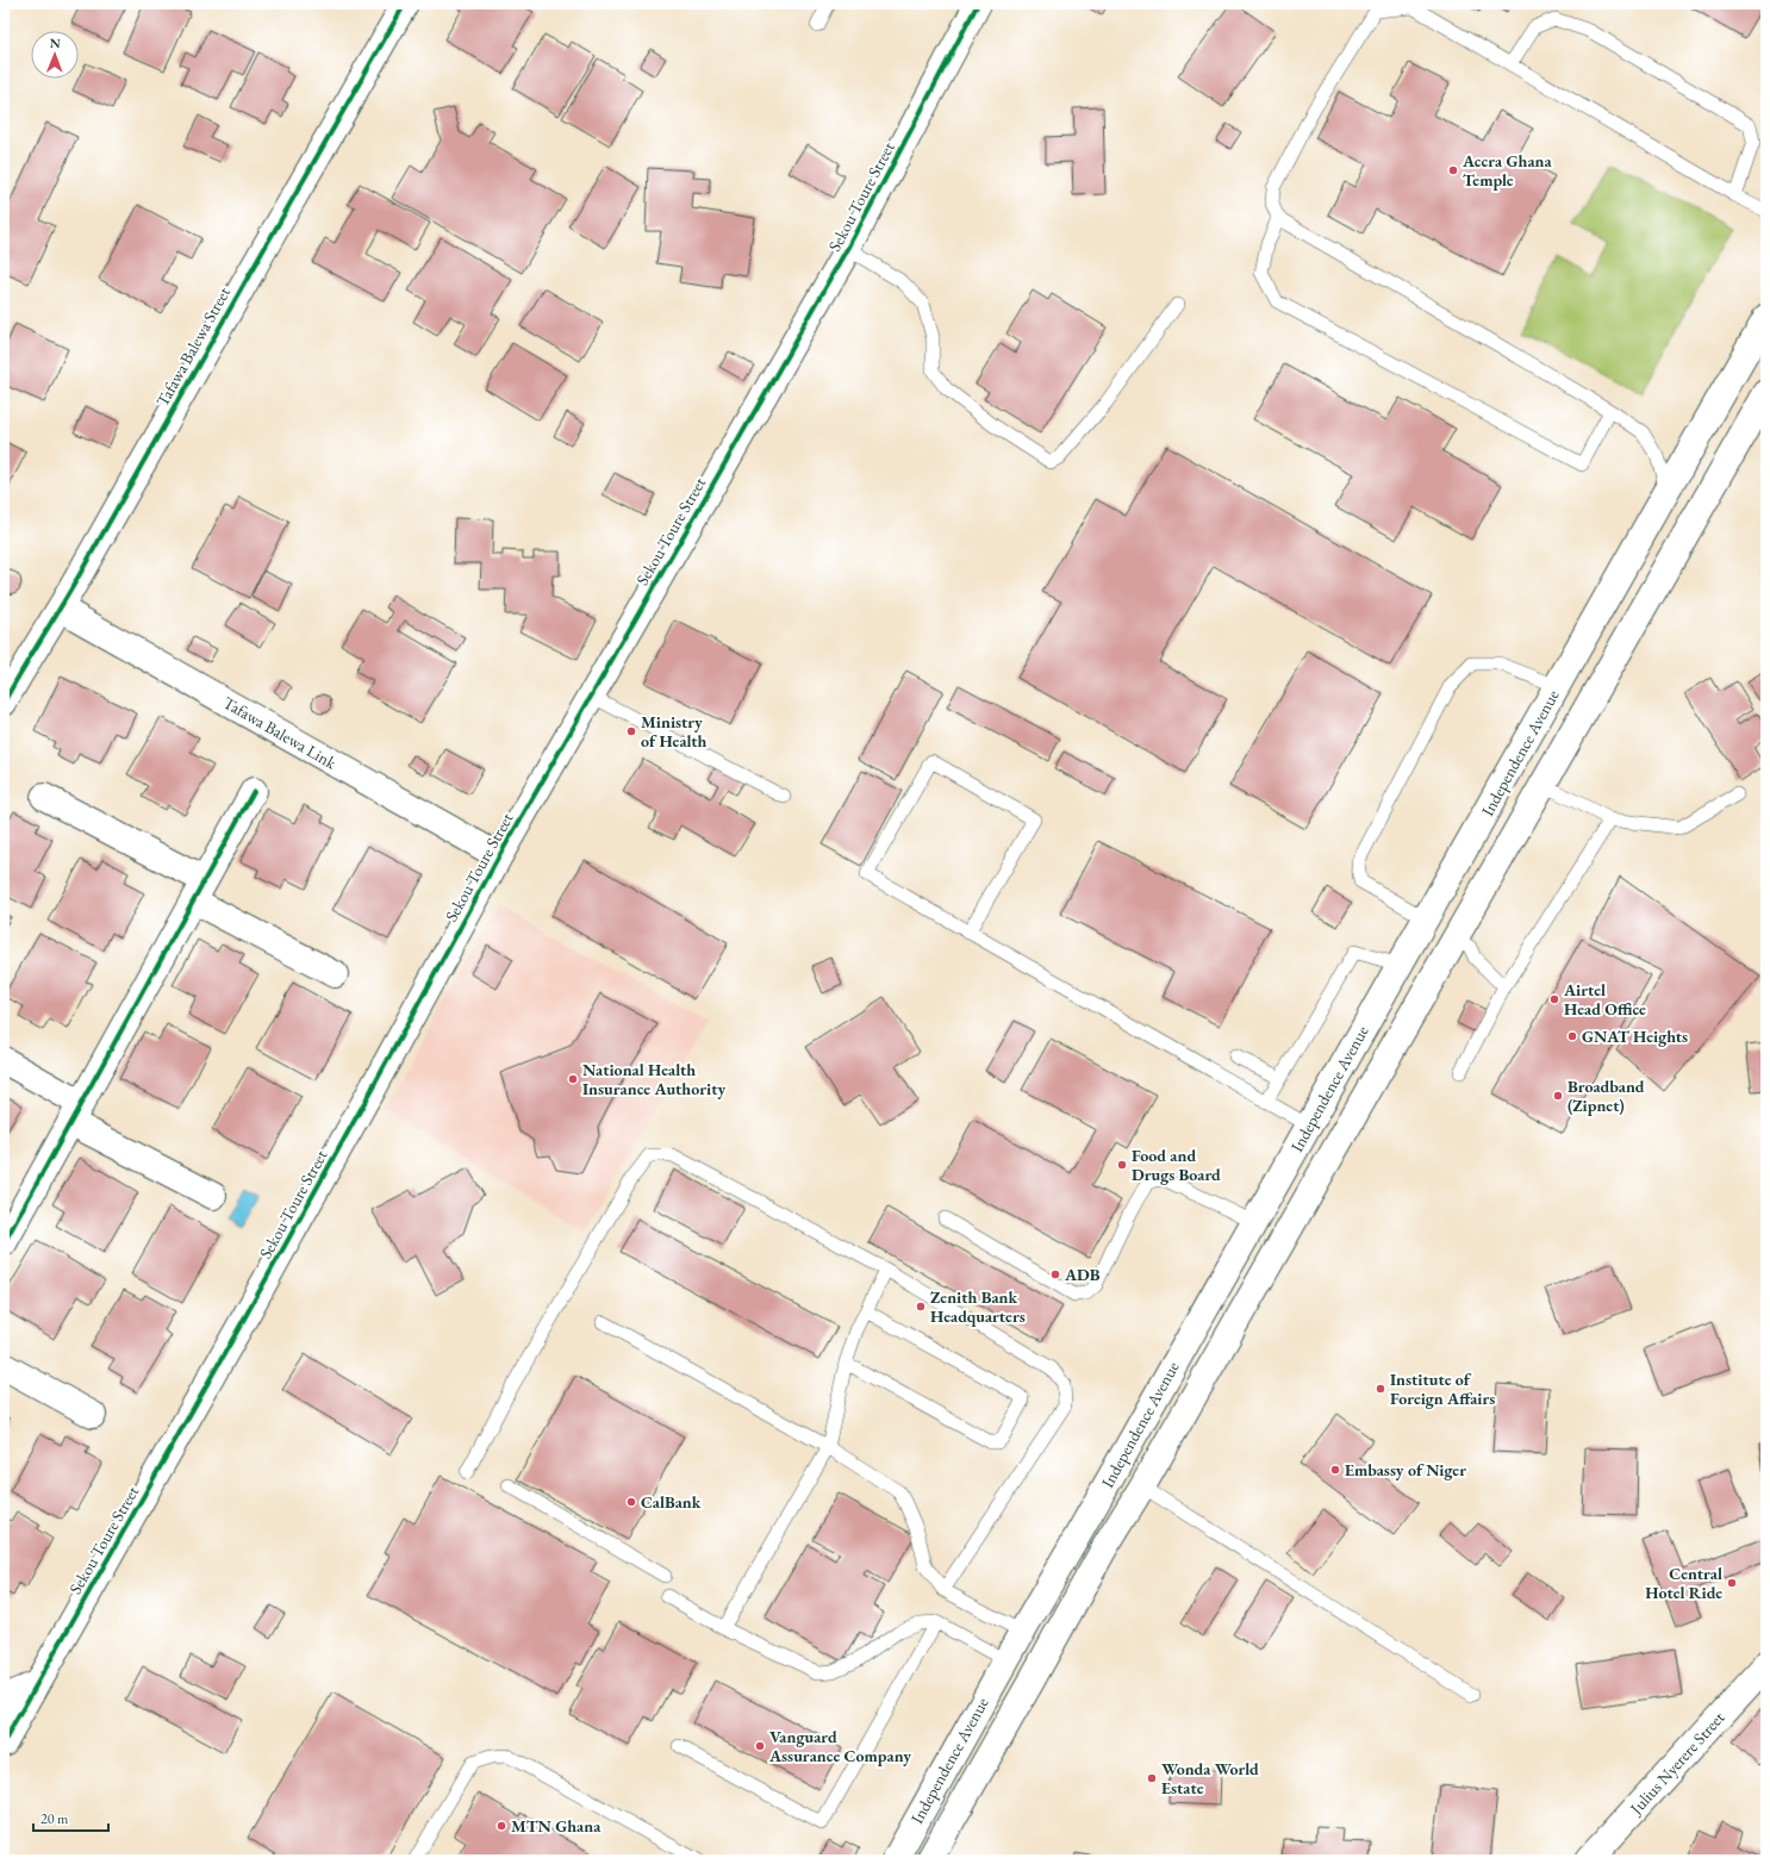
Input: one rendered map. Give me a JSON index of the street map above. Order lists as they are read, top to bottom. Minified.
{"streets":{"street":["Sekou Toure Street","Tafawa Balewa Street","Tafawa Balewa Link","Independence Avenue","Julius Nyerere Street"]},"crossings":[["Sekou Toure Street","Tafawa Balewa Link"],["Tafawa Balewa Street","Tafawa Balewa Link"]],"places":["Accra Ghana Temple","Ministry of Health","Airtel Head Office","GNAT Heights","National Health Insurance Authority","Broadband (Zipnet)","Food and Drugs Board","ADB","Zenith Bank Headquarters","Institute of Foreign Affairs","Embassy of Niger","CalBank","Central Hotel Ride","Vanguard Assurance Company","Wonda World Estate","MTN Ghana"],"scale_bar":"20 m","north":"top"}
